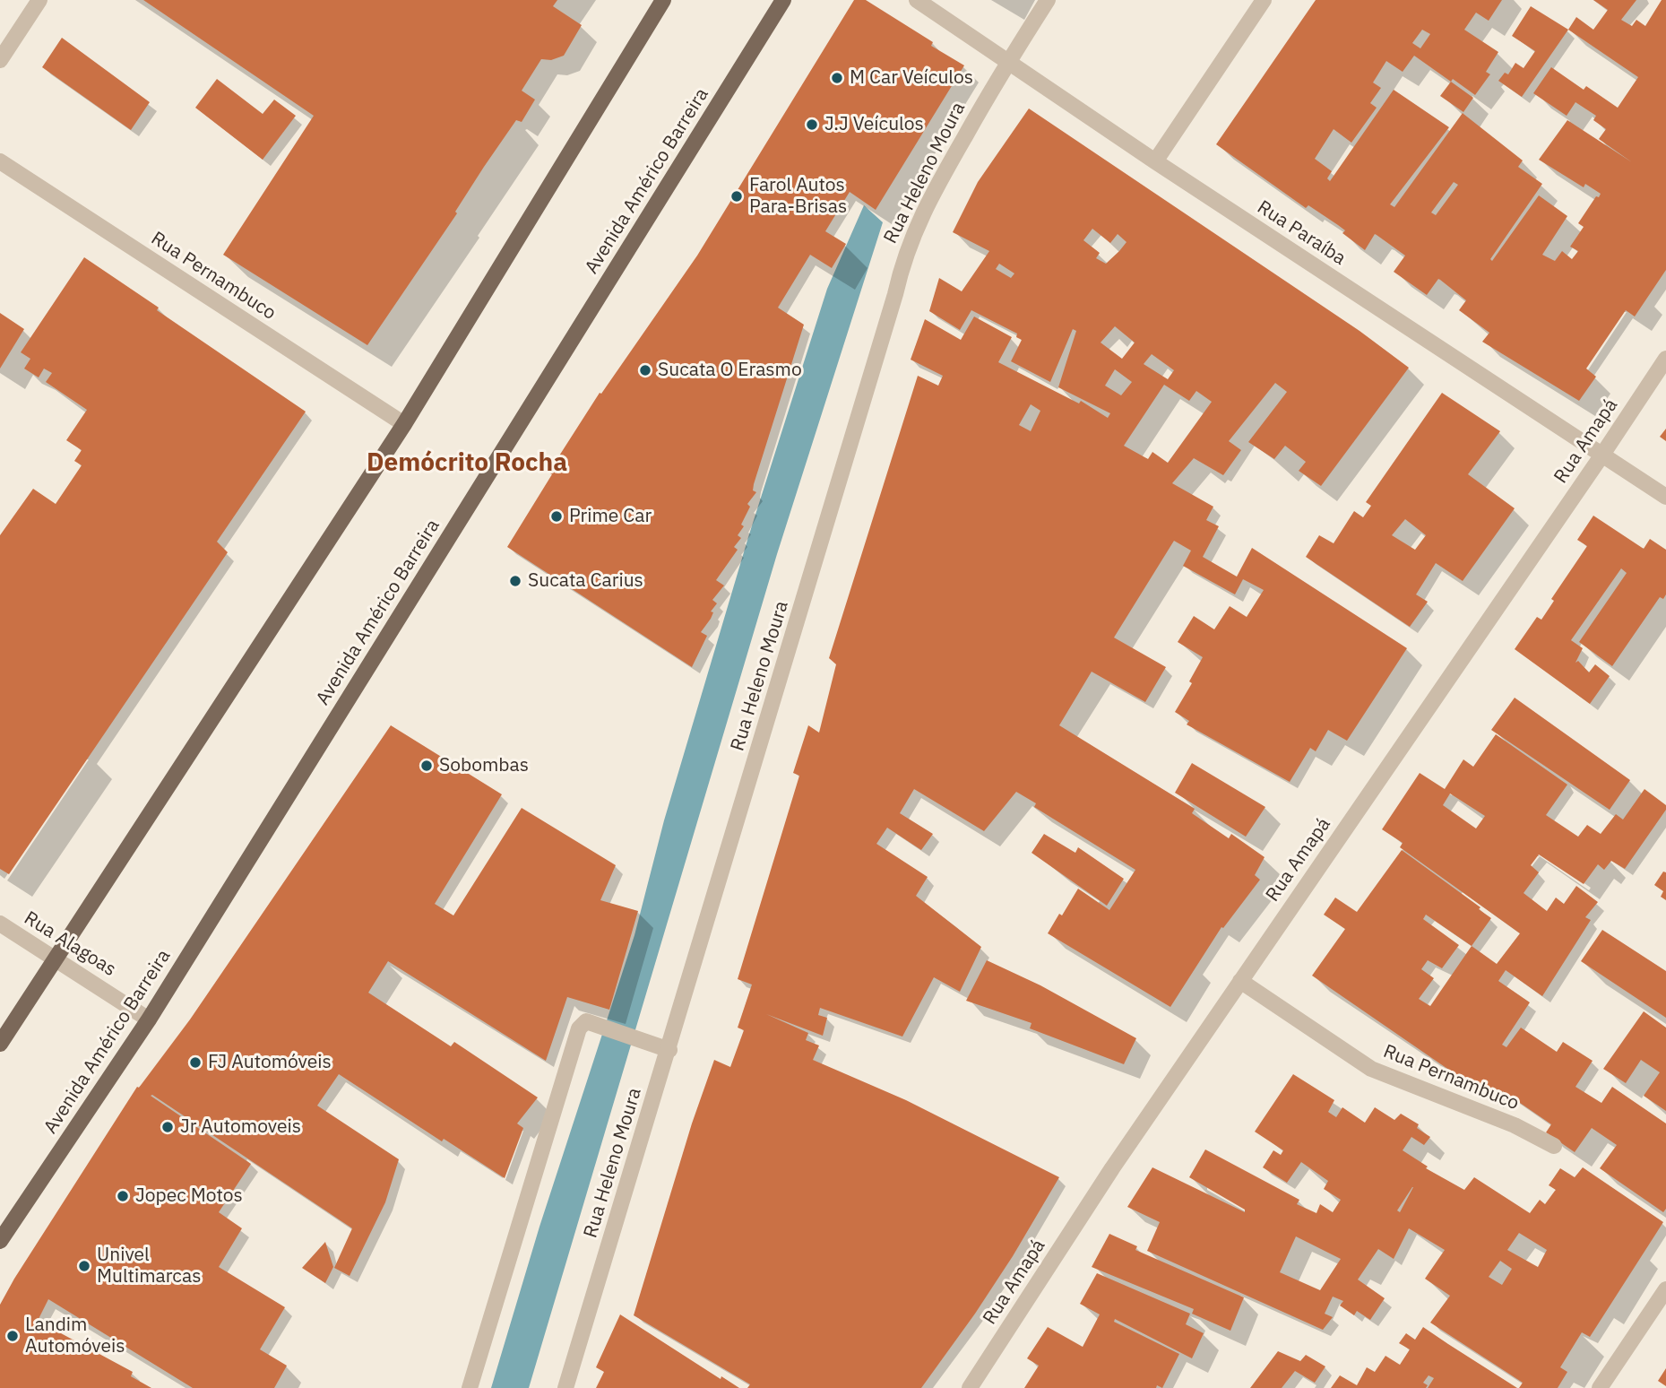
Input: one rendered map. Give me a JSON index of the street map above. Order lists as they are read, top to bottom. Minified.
{"streets":{"main road":["Avenida Américo Barreira"],"street":["Rua Heleno Moura","Rua Paraíba","Rua Pernambuco","Rua Amapá","Rua Alagoas"]},"crossings":[["Rua Heleno Moura","Rua Paraíba"],["Avenida Américo Barreira","Rua Alagoas"],["Rua Paraíba","Rua Amapá"],["Rua Pernambuco","Rua Amapá"]],"districts":["Demócrito Rocha"],"places":["M Car Veículos","J.J Veículos","Farol Autos Para-Brisas","Sucata O Erasmo","Prime Car","Sucata Carius","Sobombas","FJ Automóveis","Jr Automoveis","Jopec Motos","Univel Multimarcas","Landim Automóveis"]}
